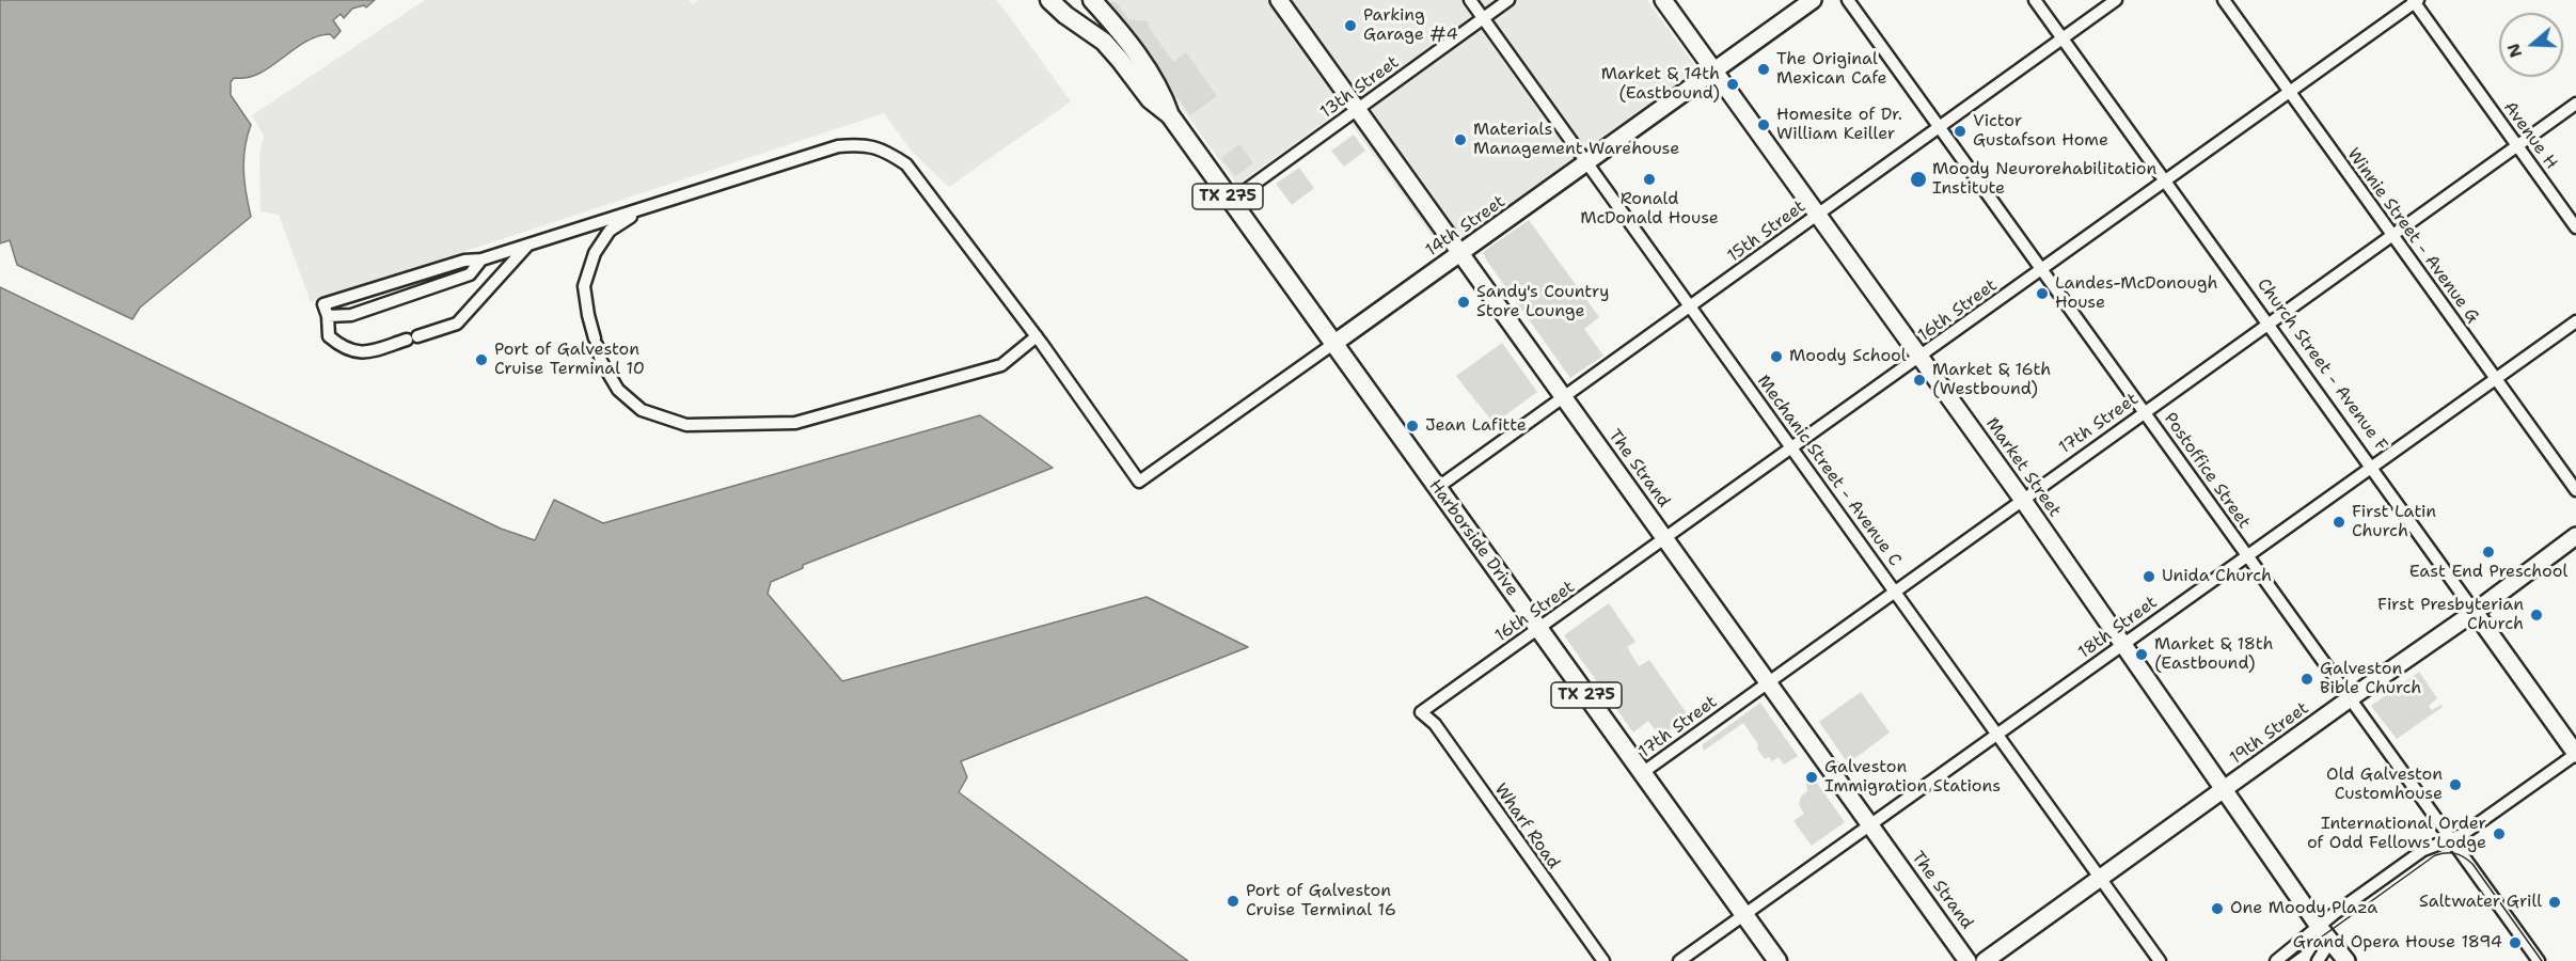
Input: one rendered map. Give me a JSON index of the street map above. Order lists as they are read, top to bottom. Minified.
{"streets":{"main road":["TX 275","Harborside Drive"],"street":["13th Street","Avenue H","14th Street","15th Street","Winnie Street - Avenue G","16th Street","Church Street - Avenue F","17th Street","Market Street","The Strand","Mechanic Street - Avenue C","Postoffice Street","18th Street","19th Street","Wharf Road"]},"crossings":[["13th Street","The Strand"],["13th Street","Mechanic Street - Avenue C"],["13th Street","Harborside Drive"],["Avenue H","16th Street"],["Avenue H","17th Street"],["14th Street","Market Street"],["14th Street","The Strand"],["14th Street","Mechanic Street - Avenue C"],["14th Street","Harborside Drive"],["15th Street","Church Street - Avenue F"],["15th Street","Market Street"],["15th Street","The Strand"],["15th Street","Mechanic Street - Avenue C"],["15th Street","Postoffice Street"],["15th Street","Harborside Drive"],["Winnie Street - Avenue G","16th Street"],["Winnie Street - Avenue G","17th Street"],["Winnie Street - Avenue G","18th Street"],["16th Street","Church Street - Avenue F"],["16th Street","Market Street"],["16th Street","The Strand"],["16th Street","Mechanic Street - Avenue C"],["16th Street","Postoffice Street"],["16th Street","Harborside Drive"],["16th Street","Wharf Road"],["Church Street - Avenue F","17th Street"],["Church Street - Avenue F","18th Street"],["Church Street - Avenue F","19th Street"],["17th Street","Market Street"],["17th Street","The Strand"],["17th Street","Mechanic Street - Avenue C"],["17th Street","Postoffice Street"],["17th Street","Harborside Drive"],["Market Street","18th Street"],["Market Street","19th Street"],["The Strand","18th Street"],["Mechanic Street - Avenue C","18th Street"],["Mechanic Street - Avenue C","19th Street"],["Postoffice Street","18th Street"],["Postoffice Street","19th Street"],["Harborside Drive","18th Street"]],"places":["Parking Garage #4","The Original Mexican Cafe","Market & 14th (Eastbound)","Homesite of Dr. William Keiller","Victor Gustafson Home","Materials Management Warehouse","Ronald McDonald House","Moody Neurorehabilitation Institute","Landes-McDonough House","Sandy's Country Store Lounge","Moody School","Port of Galveston Cruise Terminal 10","Market & 16th (Westbound)","Jean Lafitte","First Latin Church","East End Preschool","Unida Church","First Presbyterian Church","Market & 18th (Eastbound)","Galveston Bible Church","Galveston Immigration Stations","Old Galveston Customhouse","International Order of Odd Fellows Lodge","Port of Galveston Cruise Terminal 16","Saltwater Grill","One Moody Plaza","Grand Opera House 1894"],"north":"left"}
